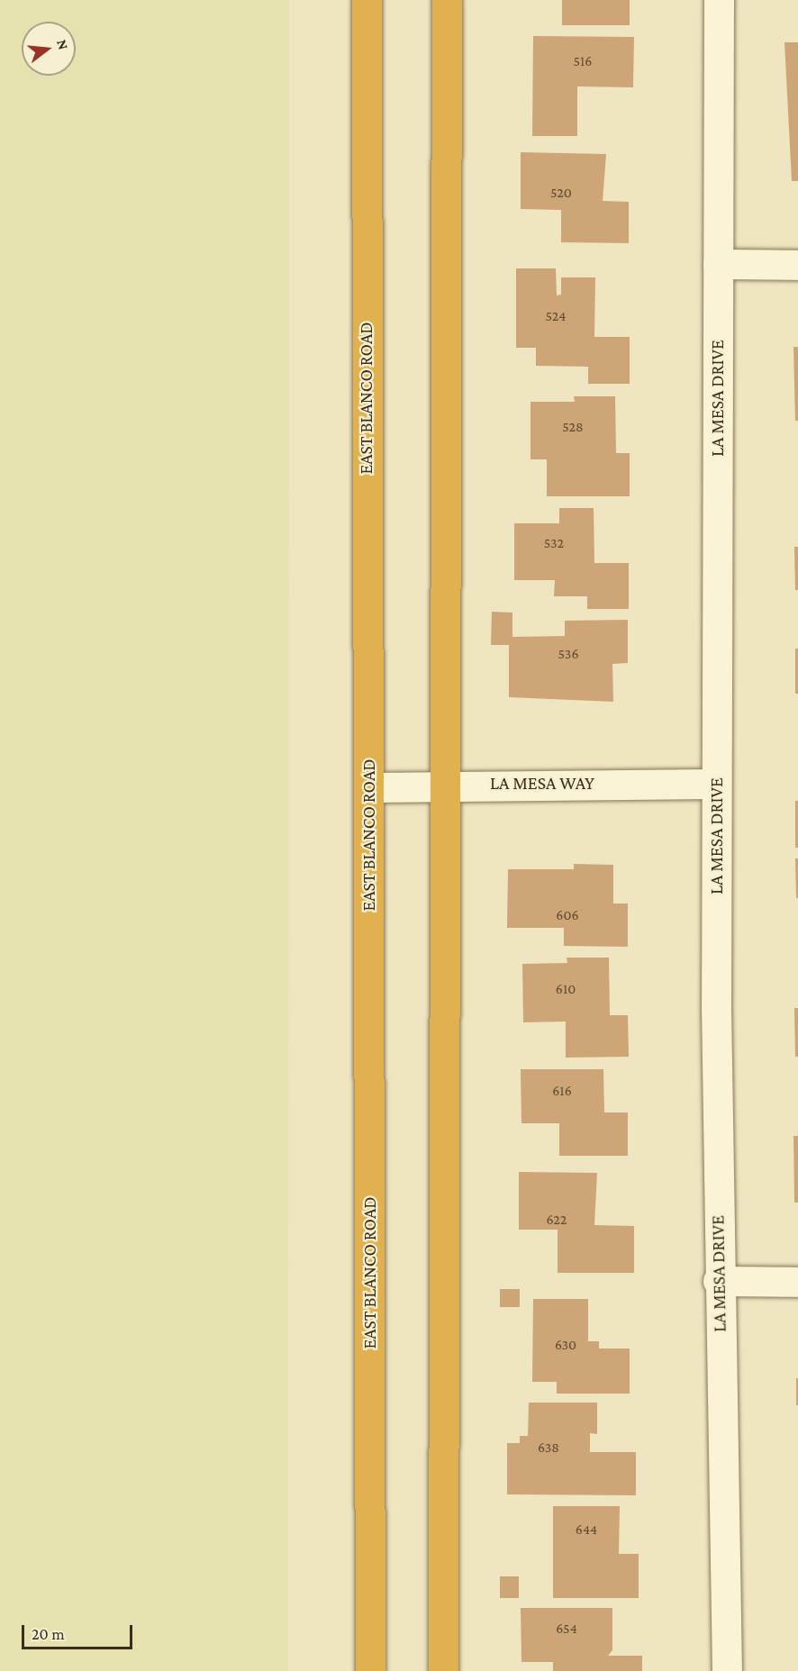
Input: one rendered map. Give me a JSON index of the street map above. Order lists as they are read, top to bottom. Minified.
{"streets":{"highway":["EAST BLANCO ROAD"],"street":["LA MESA DRIVE","LA MESA WAY"]},"crossings":[["EAST BLANCO ROAD","LA MESA WAY"],["LA MESA DRIVE","LA MESA WAY"]],"house_numbers":["516","520","524","528","532","536","606","610","616","622","630","638","644","654"],"scale_bar":"20 m","north":"right"}
